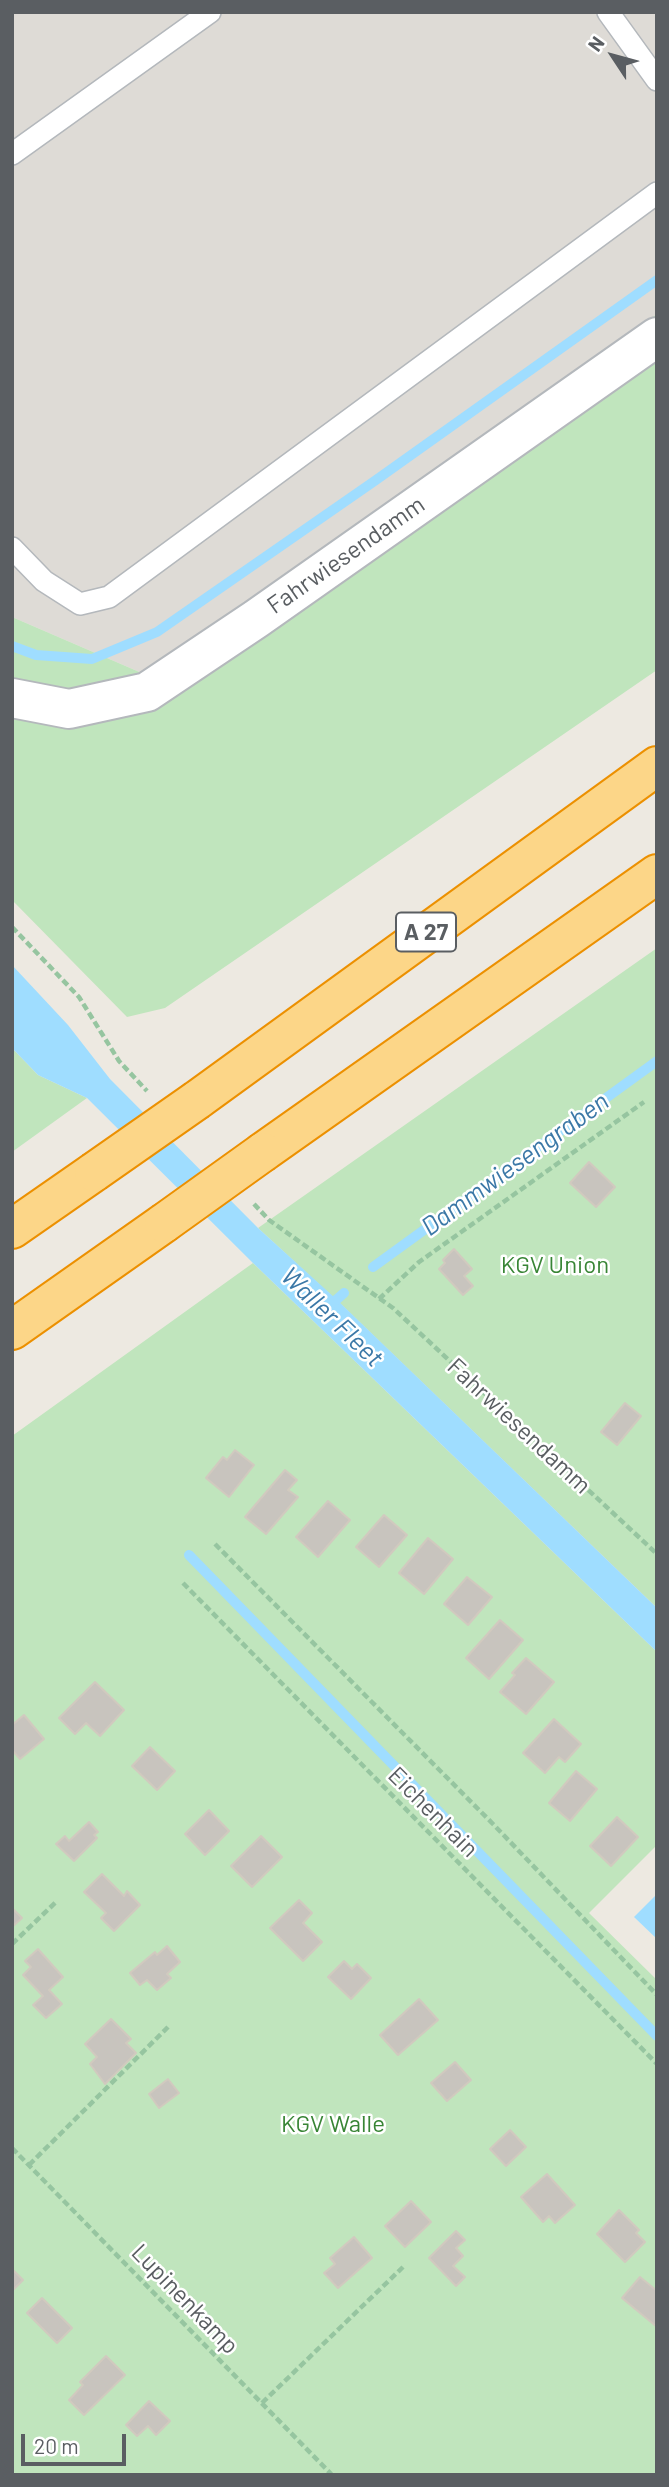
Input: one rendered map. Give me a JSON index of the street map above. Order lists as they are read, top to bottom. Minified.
{"streets":{"highway":["A 27"],"street":["Fahrwiesendamm"],"path":["Eichenhain","Lupinenkamp"]},"water":["Dammwiesengraben","Waller Fleet"],"parks":["KGV Union","KGV Walle"],"scale_bar":"20 m","north":"top left"}
